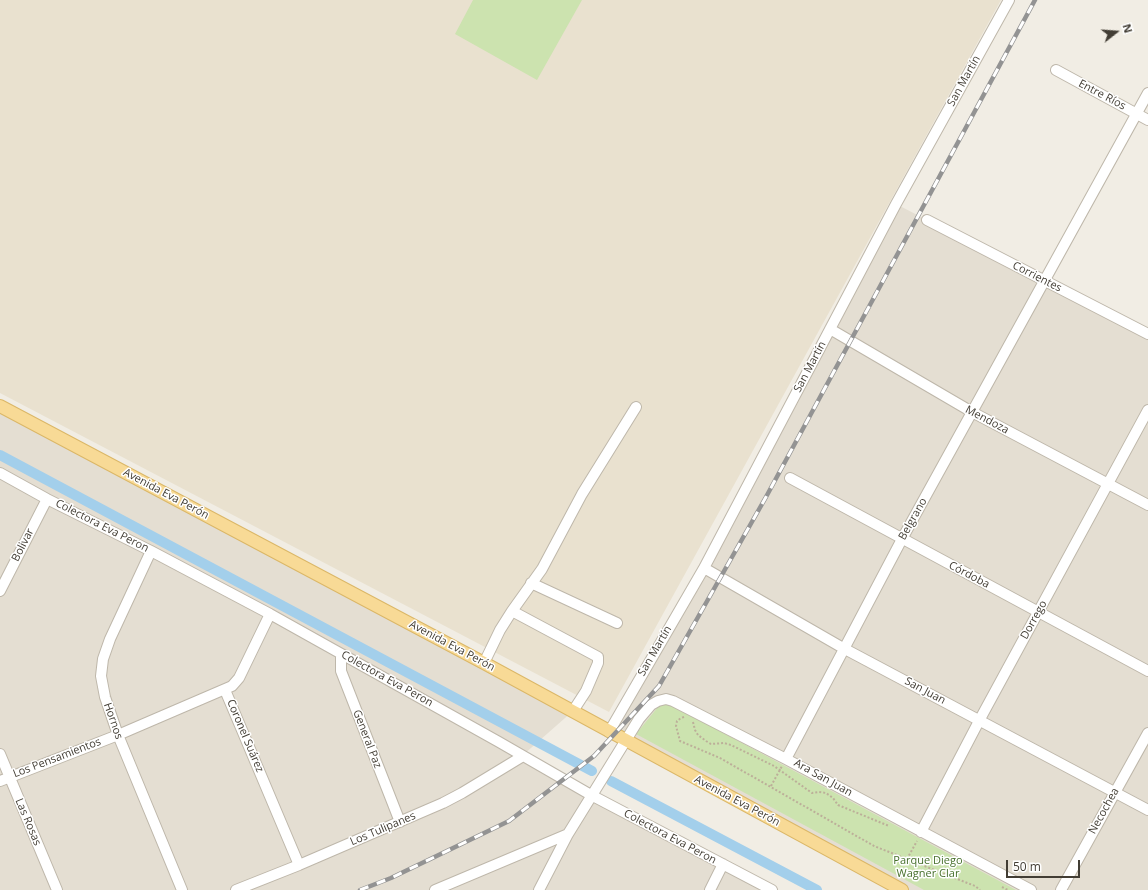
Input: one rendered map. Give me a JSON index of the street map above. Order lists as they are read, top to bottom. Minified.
{"streets":{"main road":["Avenida Eva Perón"],"street":["San Martín","Entre Ríos","Corrientes","Mendoza","Belgrano","Colectora Eva Peron","Bolivar","Córdoba","Dorrego","San Juan","Hornos","Coronel Suárez","General Paz","Los Pensamientos","Ara San Juan","Necochea","Las Rosas","Los Tulipanes"]},"crossings":[["San Martín","Mendoza"],["San Martín","Avenida Eva Perón"],["San Martín","San Juan"],["Entre Ríos","Belgrano"],["Corrientes","Belgrano"],["Mendoza","Belgrano"],["Mendoza","Dorrego"],["Avenida Eva Perón","Ara San Juan"],["Belgrano","Córdoba"],["Belgrano","San Juan"],["Belgrano","Ara San Juan"],["Colectora Eva Peron","Bolivar"],["Colectora Eva Peron","Hornos"],["Colectora Eva Peron","Coronel Suárez"],["Colectora Eva Peron","General Paz"],["Colectora Eva Peron","Los Tulipanes"],["Córdoba","Dorrego"],["Dorrego","San Juan"],["Dorrego","Ara San Juan"],["San Juan","Necochea"],["Hornos","Los Pensamientos"],["Coronel Suárez","Los Pensamientos"],["Coronel Suárez","Los Tulipanes"],["General Paz","Los Tulipanes"],["Los Pensamientos","Las Rosas"]],"parks":["Parque Diego Wagner Clar"],"scale_bar":"50 m","north":"right"}
